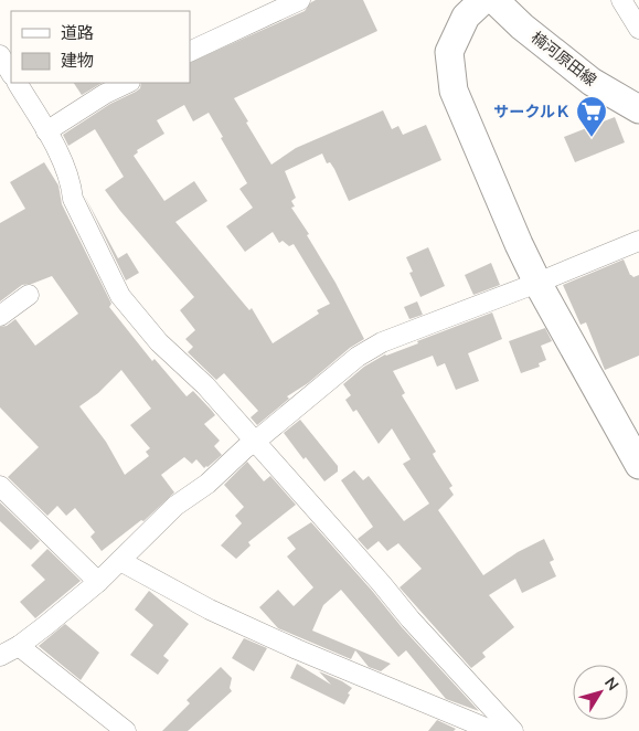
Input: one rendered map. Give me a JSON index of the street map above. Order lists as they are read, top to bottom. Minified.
{"streets":{"street":["楠河原田線"]},"places":{"supermarket":["サークルＫ"]},"legend":["道路","建物"],"north":"top right"}
